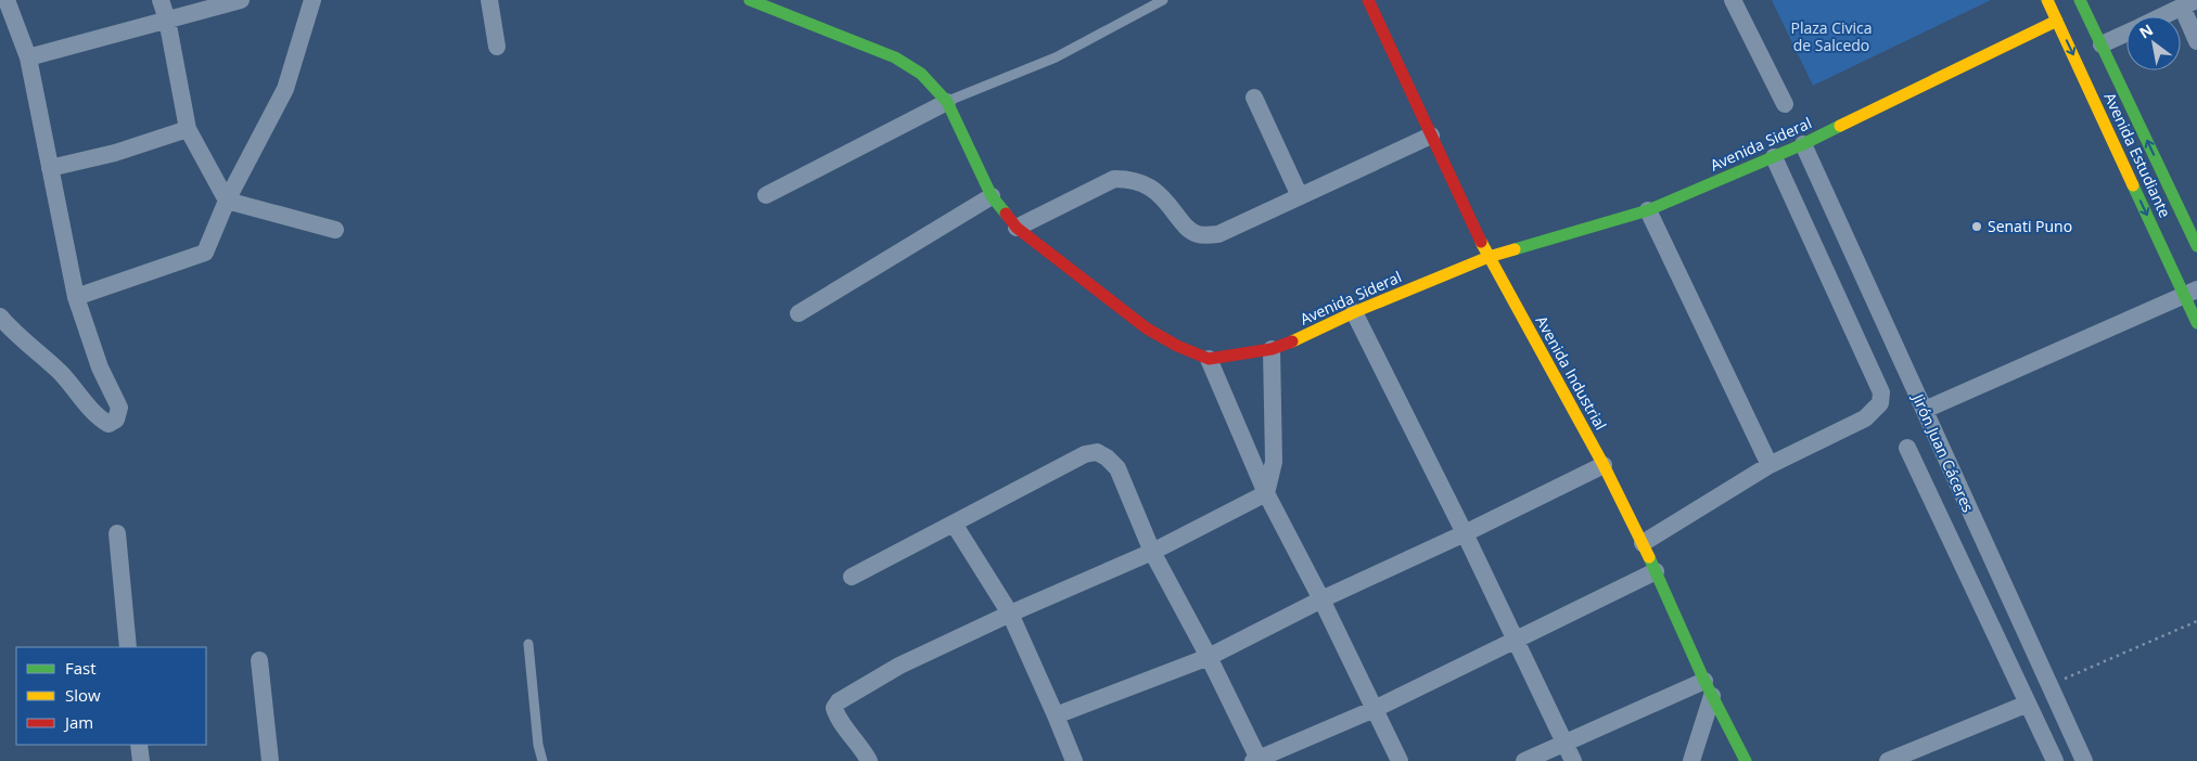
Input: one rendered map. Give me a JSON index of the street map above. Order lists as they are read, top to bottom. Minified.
{"streets":{"street":["Avenida Sideral","Avenida Estudiante","Avenida Industrial","Jirón Juan Cáceres"]},"crossings":[["Avenida Sideral","Avenida Estudiante"],["Avenida Sideral","Avenida Industrial"],["Avenida Sideral","Jirón Juan Cáceres"]],"parks":["Plaza Civica de Salcedo"],"places":["Senati Puno"],"legend":["Fast","Slow","Jam"],"north":"top left"}
